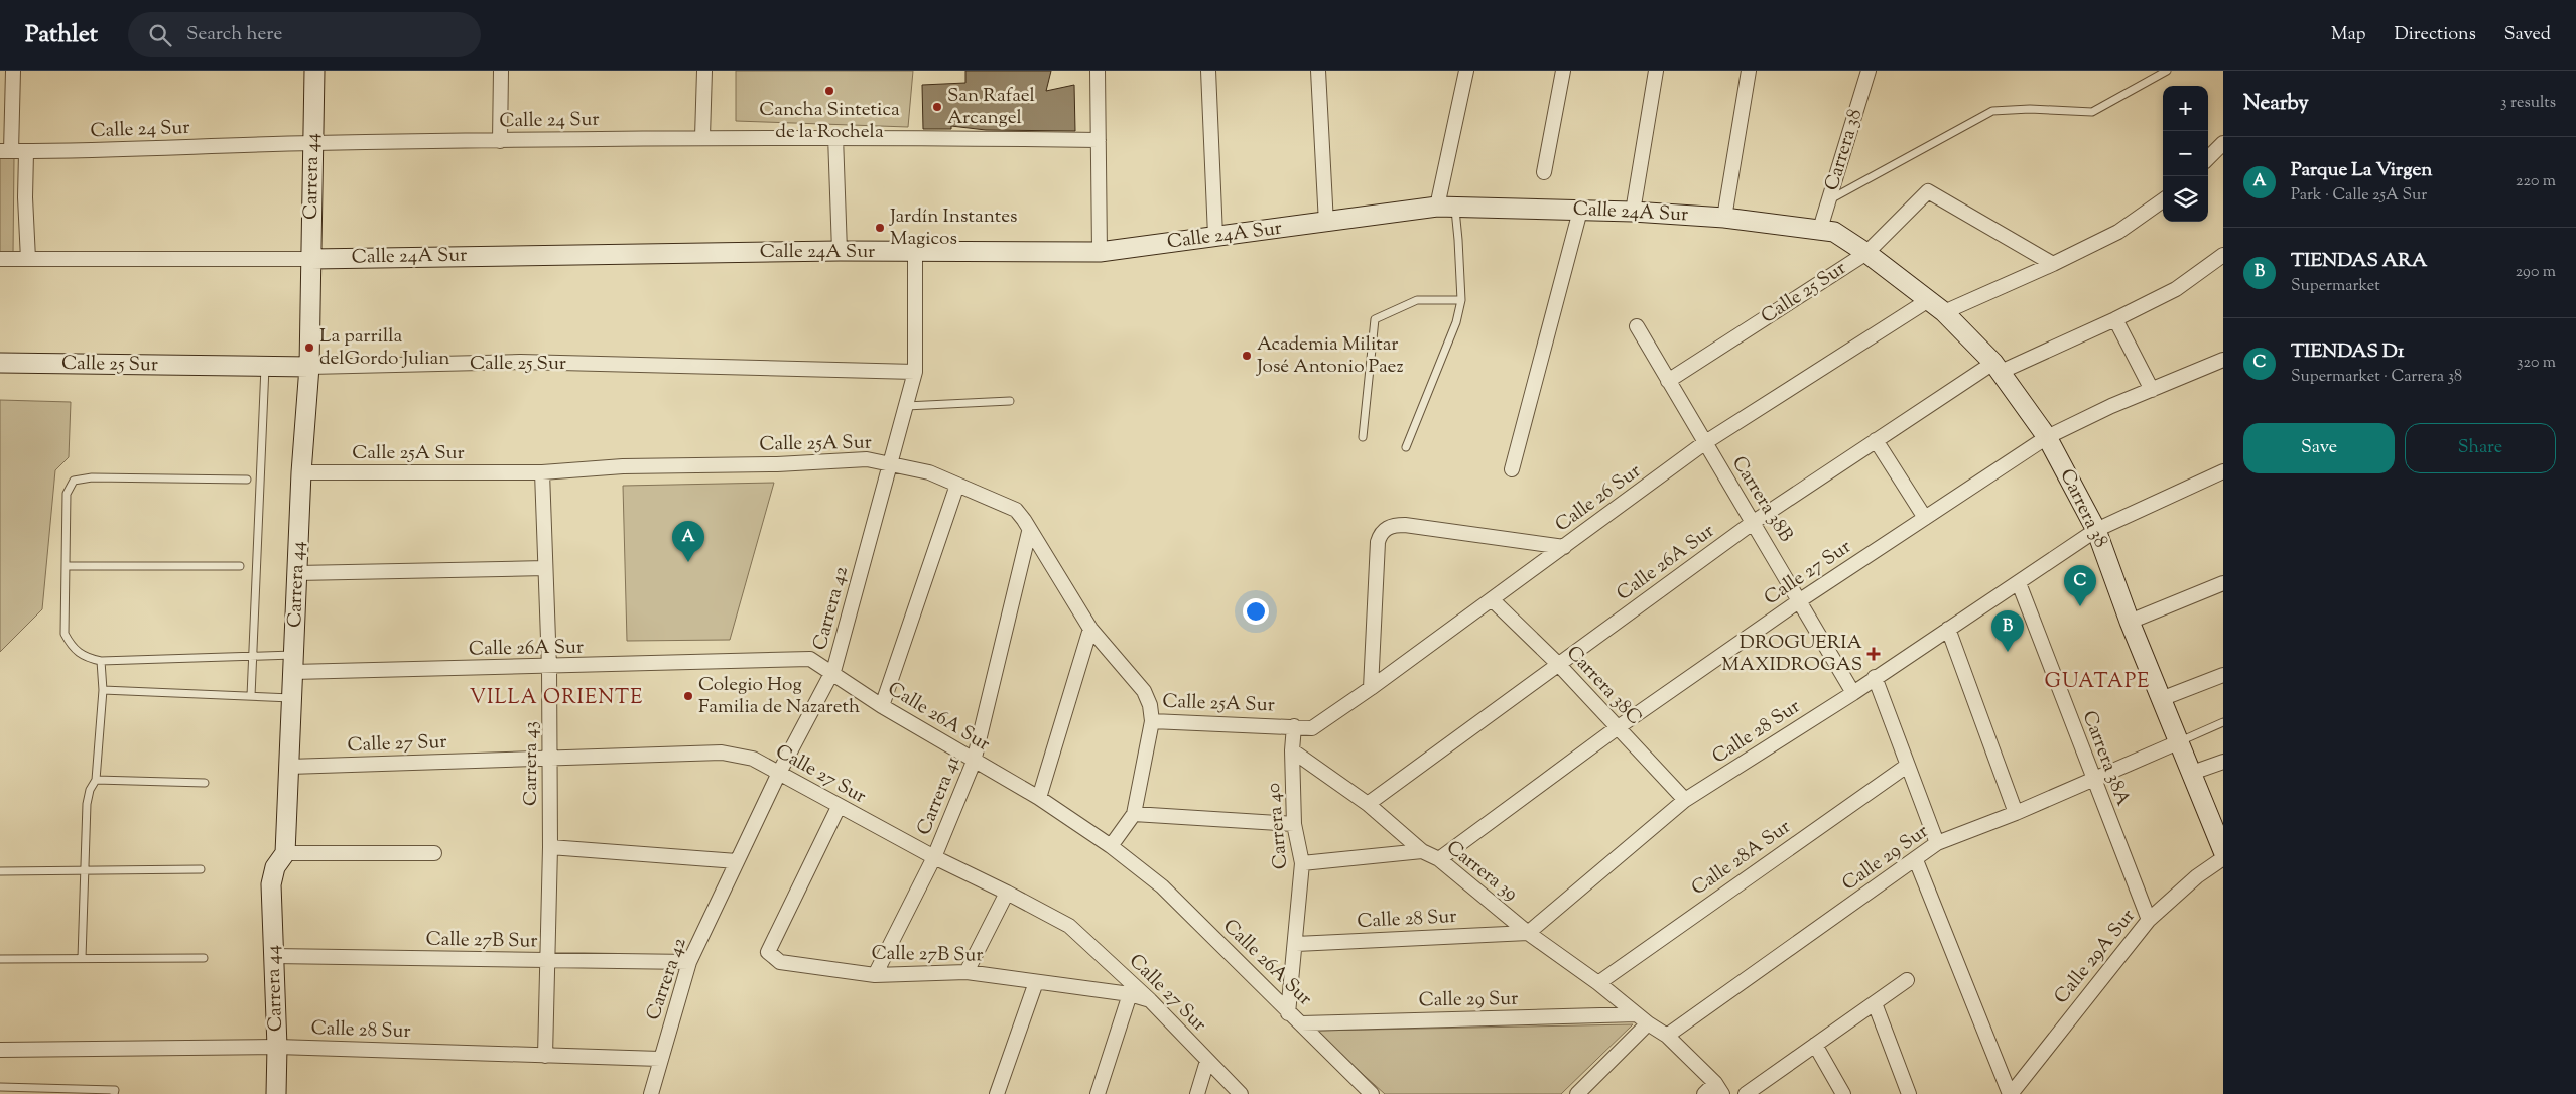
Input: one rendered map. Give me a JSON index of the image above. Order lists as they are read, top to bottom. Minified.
{"streets":{"street":["Calle 24 Sur","Carrera 38","Carrera 44","Calle 24A Sur","Calle 25 Sur","Calle 25A Sur","Calle 26 Sur","Carrera 38B","Calle 26A Sur","Calle 27 Sur","Carrera 42","Carrera 38C","Calle 28 Sur","Carrera 38A","Carrera 43","Carrera 41","Carrera 40","Calle 28A Sur","Calle 29 Sur","Carrera 39","Calle 27B Sur","Calle 29A Sur"]},"crossings":[["Calle 24 Sur","Carrera 44"],["Carrera 38","Calle 24A Sur"],["Carrera 38","Calle 25 Sur"],["Carrera 38","Calle 26 Sur"],["Carrera 38","Calle 26A Sur"],["Carrera 38","Calle 27 Sur"],["Carrera 38","Calle 28 Sur"],["Carrera 38","Calle 29 Sur"],["Carrera 44","Calle 24A Sur"],["Carrera 44","Calle 25 Sur"],["Carrera 44","Calle 25A Sur"],["Carrera 44","Calle 26A Sur"],["Carrera 44","Calle 27 Sur"],["Carrera 44","Calle 28 Sur"],["Carrera 44","Calle 27B Sur"],["Calle 24A Sur","Calle 25 Sur"],["Calle 24A Sur","Carrera 42"],["Calle 25 Sur","Carrera 38B"],["Calle 25 Sur","Carrera 42"],["Calle 25A Sur","Calle 26 Sur"],["Calle 25A Sur","Carrera 42"],["Calle 25A Sur","Carrera 43"],["Calle 25A Sur","Carrera 41"],["Calle 25A Sur","Carrera 40"],["Calle 26 Sur","Carrera 38B"],["Calle 26 Sur","Carrera 38C"],["Calle 26 Sur","Carrera 40"],["Carrera 38B","Calle 26A Sur"],["Carrera 38B","Calle 27 Sur"],["Carrera 38B","Calle 28 Sur"],["Calle 26A Sur","Carrera 42"],["Calle 26A Sur","Carrera 38C"],["Calle 26A Sur","Carrera 43"],["Calle 26A Sur","Carrera 41"],["Calle 26A Sur","Carrera 40"],["Calle 26A Sur","Calle 29 Sur"],["Calle 26A Sur","Carrera 39"],["Calle 27 Sur","Carrera 42"],["Calle 27 Sur","Carrera 38C"],["Calle 27 Sur","Carrera 43"],["Calle 27 Sur","Carrera 41"],["Calle 27 Sur","Carrera 39"],["Calle 27 Sur","Calle 27B Sur"],["Carrera 42","Calle 28 Sur"],["Carrera 42","Calle 27B Sur"],["Carrera 38C","Calle 28 Sur"],["Calle 28 Sur","Carrera 38A"],["Calle 28 Sur","Carrera 43"],["Calle 28 Sur","Carrera 40"],["Calle 28 Sur","Carrera 39"],["Carrera 38A","Calle 29 Sur"],["Carrera 38A","Calle 29A Sur"],["Carrera 43","Calle 27B Sur"],["Carrera 41","Calle 27B Sur"],["Carrera 40","Carrera 39"],["Calle 28A Sur","Carrera 39"],["Calle 29 Sur","Carrera 39"]],"districts":["GUATAPE","VILLA ORIENTE"],"places":{"other":["Cancha Sintetica de la Rochela","San Rafael Arcangel","Jardín Instantes Magicos","La parrilla delGordo Julian","Academia Militar José Antonio Paez","Colegio Hog Familia de Nazareth"],"health":["DROGUERIA MAXIDROGAS"]},"page":{"header":"Pathlet","search":"Search here","nav":["Map","Directions","Saved"],"heading":["Nearby","3 results"],"map_buttons":["+","−"],"list":[{"mark":"A","name":"Parque La Virgen","note":"Park · Calle 25A Sur","value":"220 m"},{"mark":"B","name":"TIENDAS ARA","note":"Supermarket","value":"290 m"},{"mark":"C","name":"TIENDAS D1","note":"Supermarket · Carrera 38","value":"320 m"}],"buttons":["Save","Share"],"pins":["A","C","B"]}}
